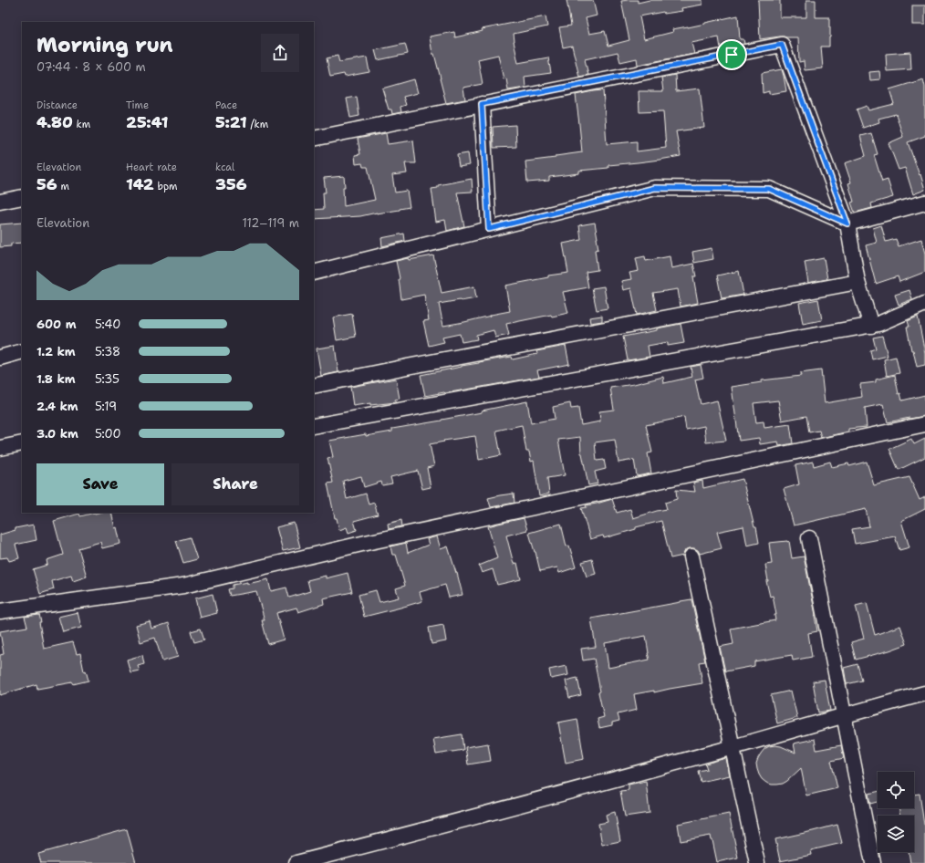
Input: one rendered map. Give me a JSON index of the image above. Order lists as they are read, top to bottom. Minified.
{"page":{"heading":["Morning run","07:44 · 8 × 600 m"],"stats":[["Distance","4.80 km"],["Time","25:41"],["Pace","5:21 /km"],["Elevation","56 m"],["Heart rate","142 bpm"],["kcal","356"]],"chart":["Elevation","112–119 m"],"list":[{"name":"600 m","note":"5:40"},{"name":"1.2 km","note":"5:38"},{"name":"1.8 km","note":"5:35"},{"name":"2.4 km","note":"5:19"},{"name":"3.0 km","note":"5:00"}],"buttons":["Save","Share"]}}
